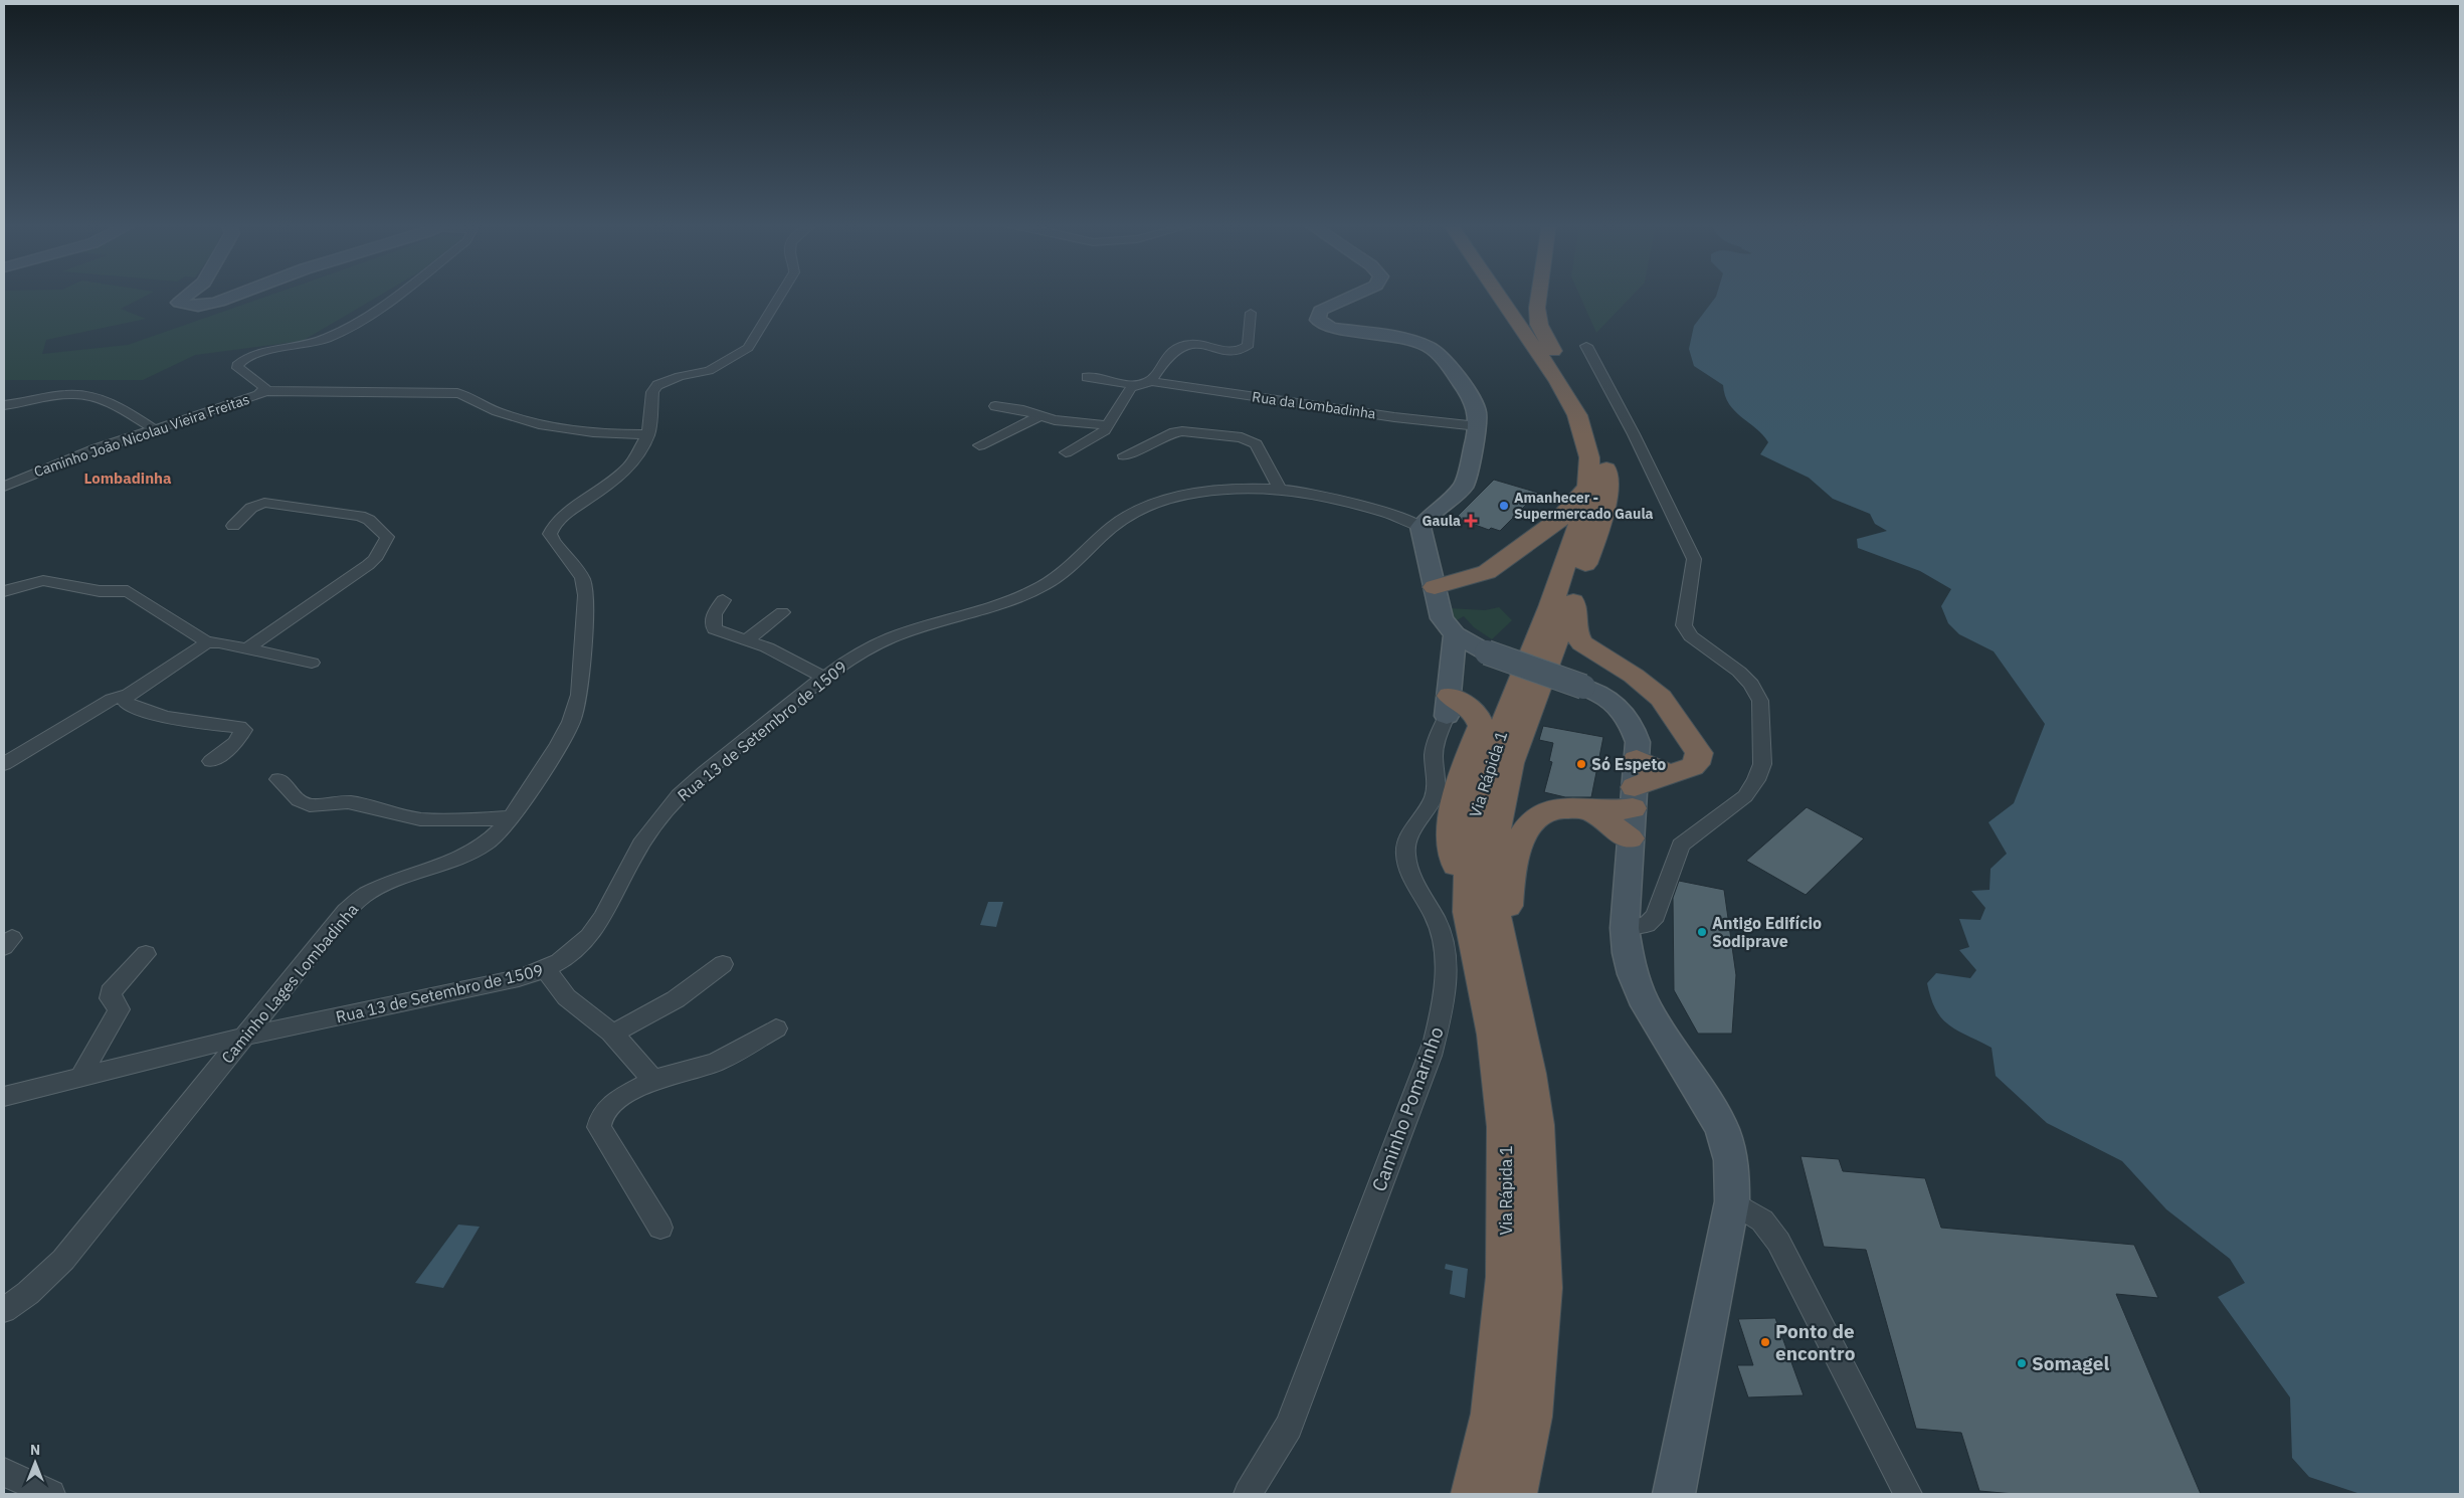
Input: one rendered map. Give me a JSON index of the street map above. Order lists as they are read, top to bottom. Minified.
{"streets":{"highway":["Via Rápida 1"],"street":["Rua da Lombadinha","Caminho João Nicolau Vieira Freitas","Rua 13 de Setembro de 1509","Caminho Lages Lombadinha","Caminho Pomarinho"]},"crossings":[["Rua 13 de Setembro de 1509","Caminho Lages Lombadinha"]],"districts":["Lombadinha"],"places":{"other":["Amanhecer - Supermercado Gaula","Só Espeto","Antigo Edifício Sodiprave","Ponto de encontro","Somagel"],"health":["Gaula"]},"north":"top"}
